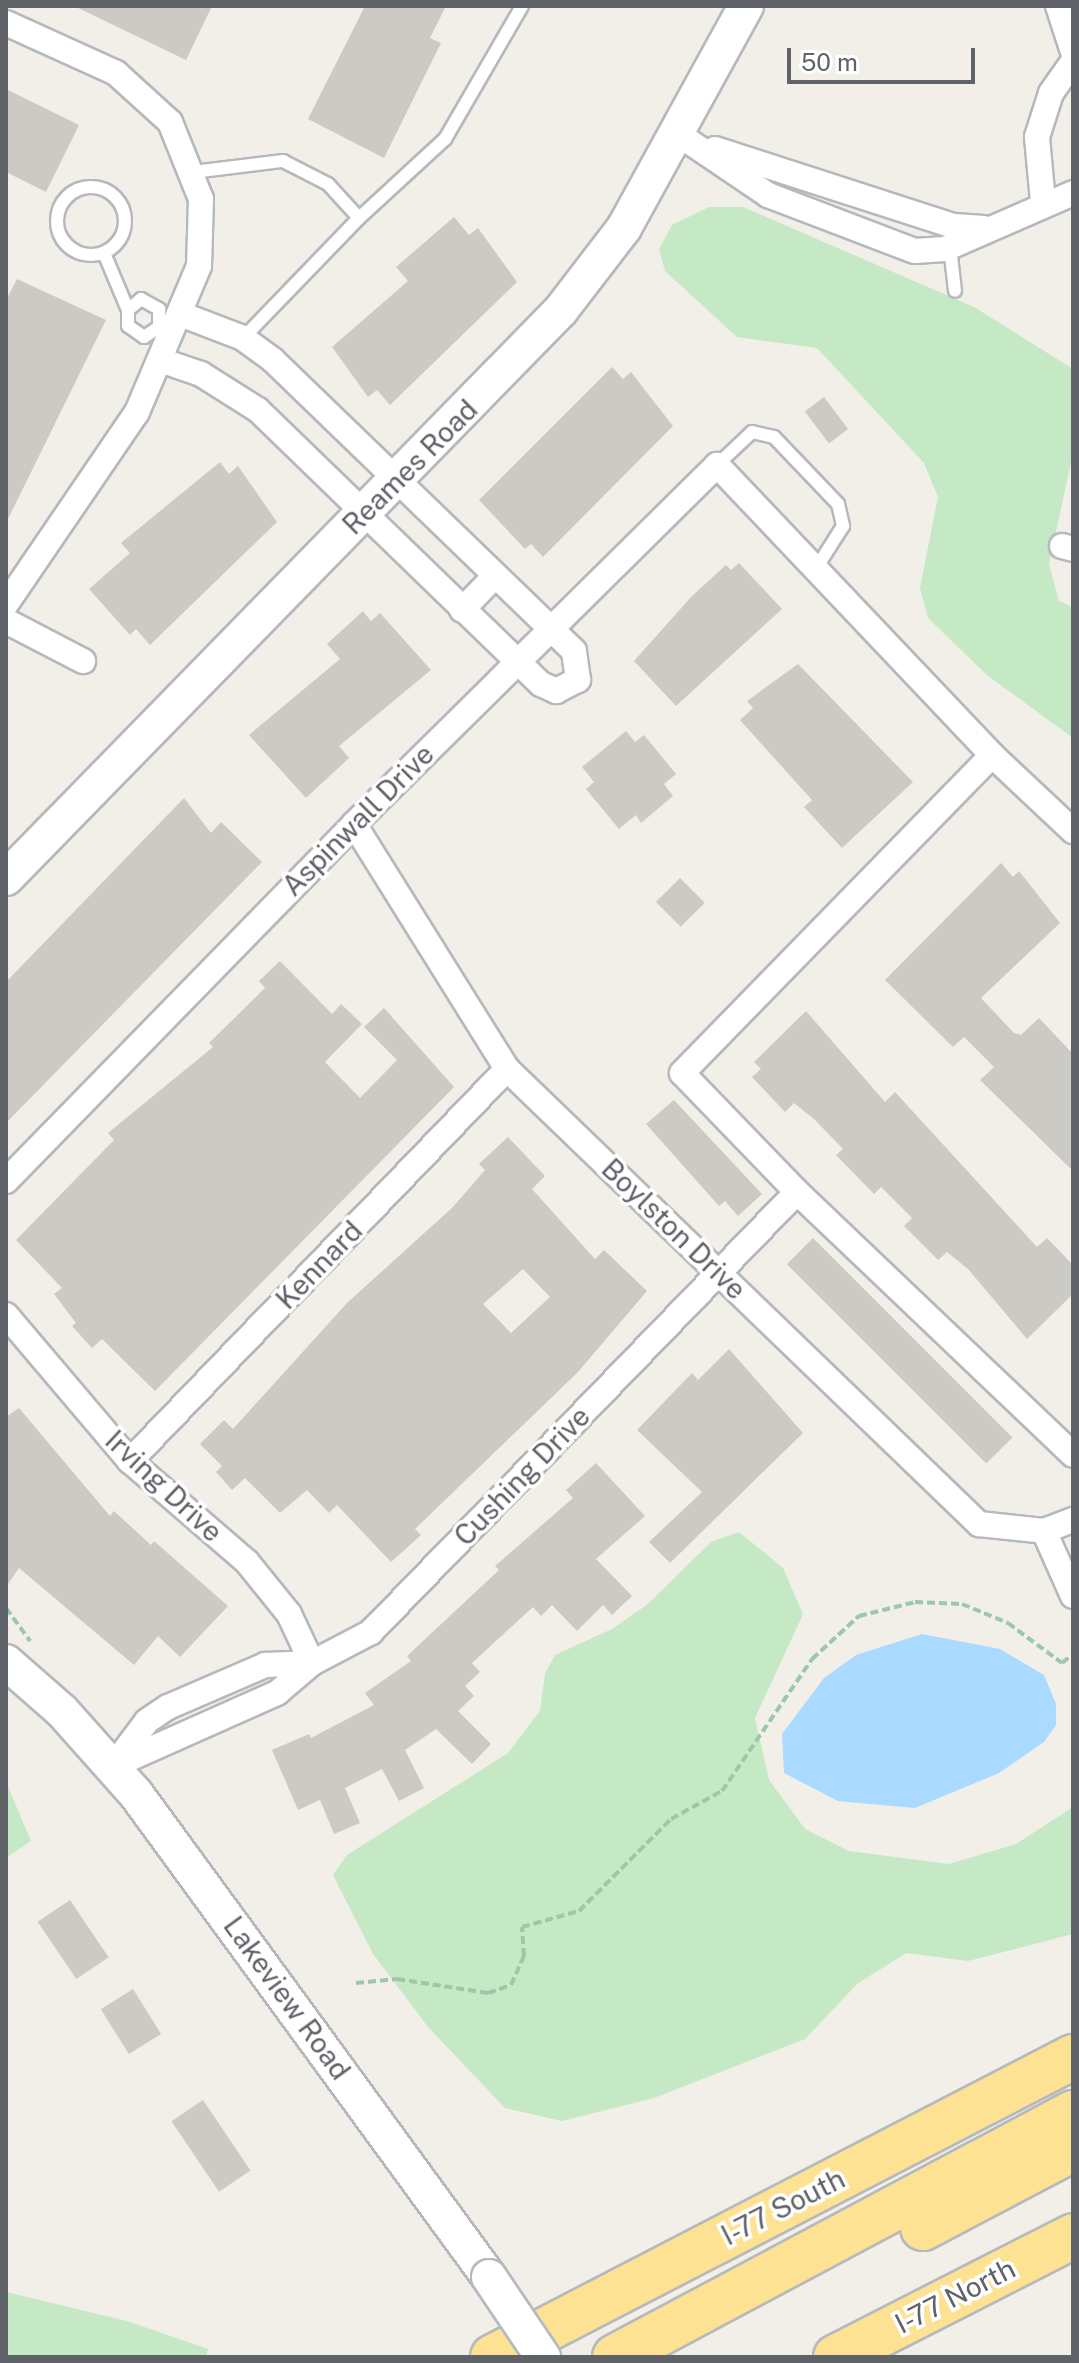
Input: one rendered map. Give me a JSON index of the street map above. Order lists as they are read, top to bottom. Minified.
{"streets":{"highway":["I-77 South","I-77 North"],"main road":["Reames Road","Lakeview Road"],"street":["Aspinwall Drive","Boylston Drive","Kennard","Cushing Drive","Irving Drive"]},"crossings":[["Aspinwall Drive","Boylston Drive"],["Boylston Drive","Kennard"],["Boylston Drive","Cushing Drive"],["Kennard","Irving Drive"],["Cushing Drive","Irving Drive"],["Cushing Drive","Lakeview Road"]],"scale_bar":"50 m"}
